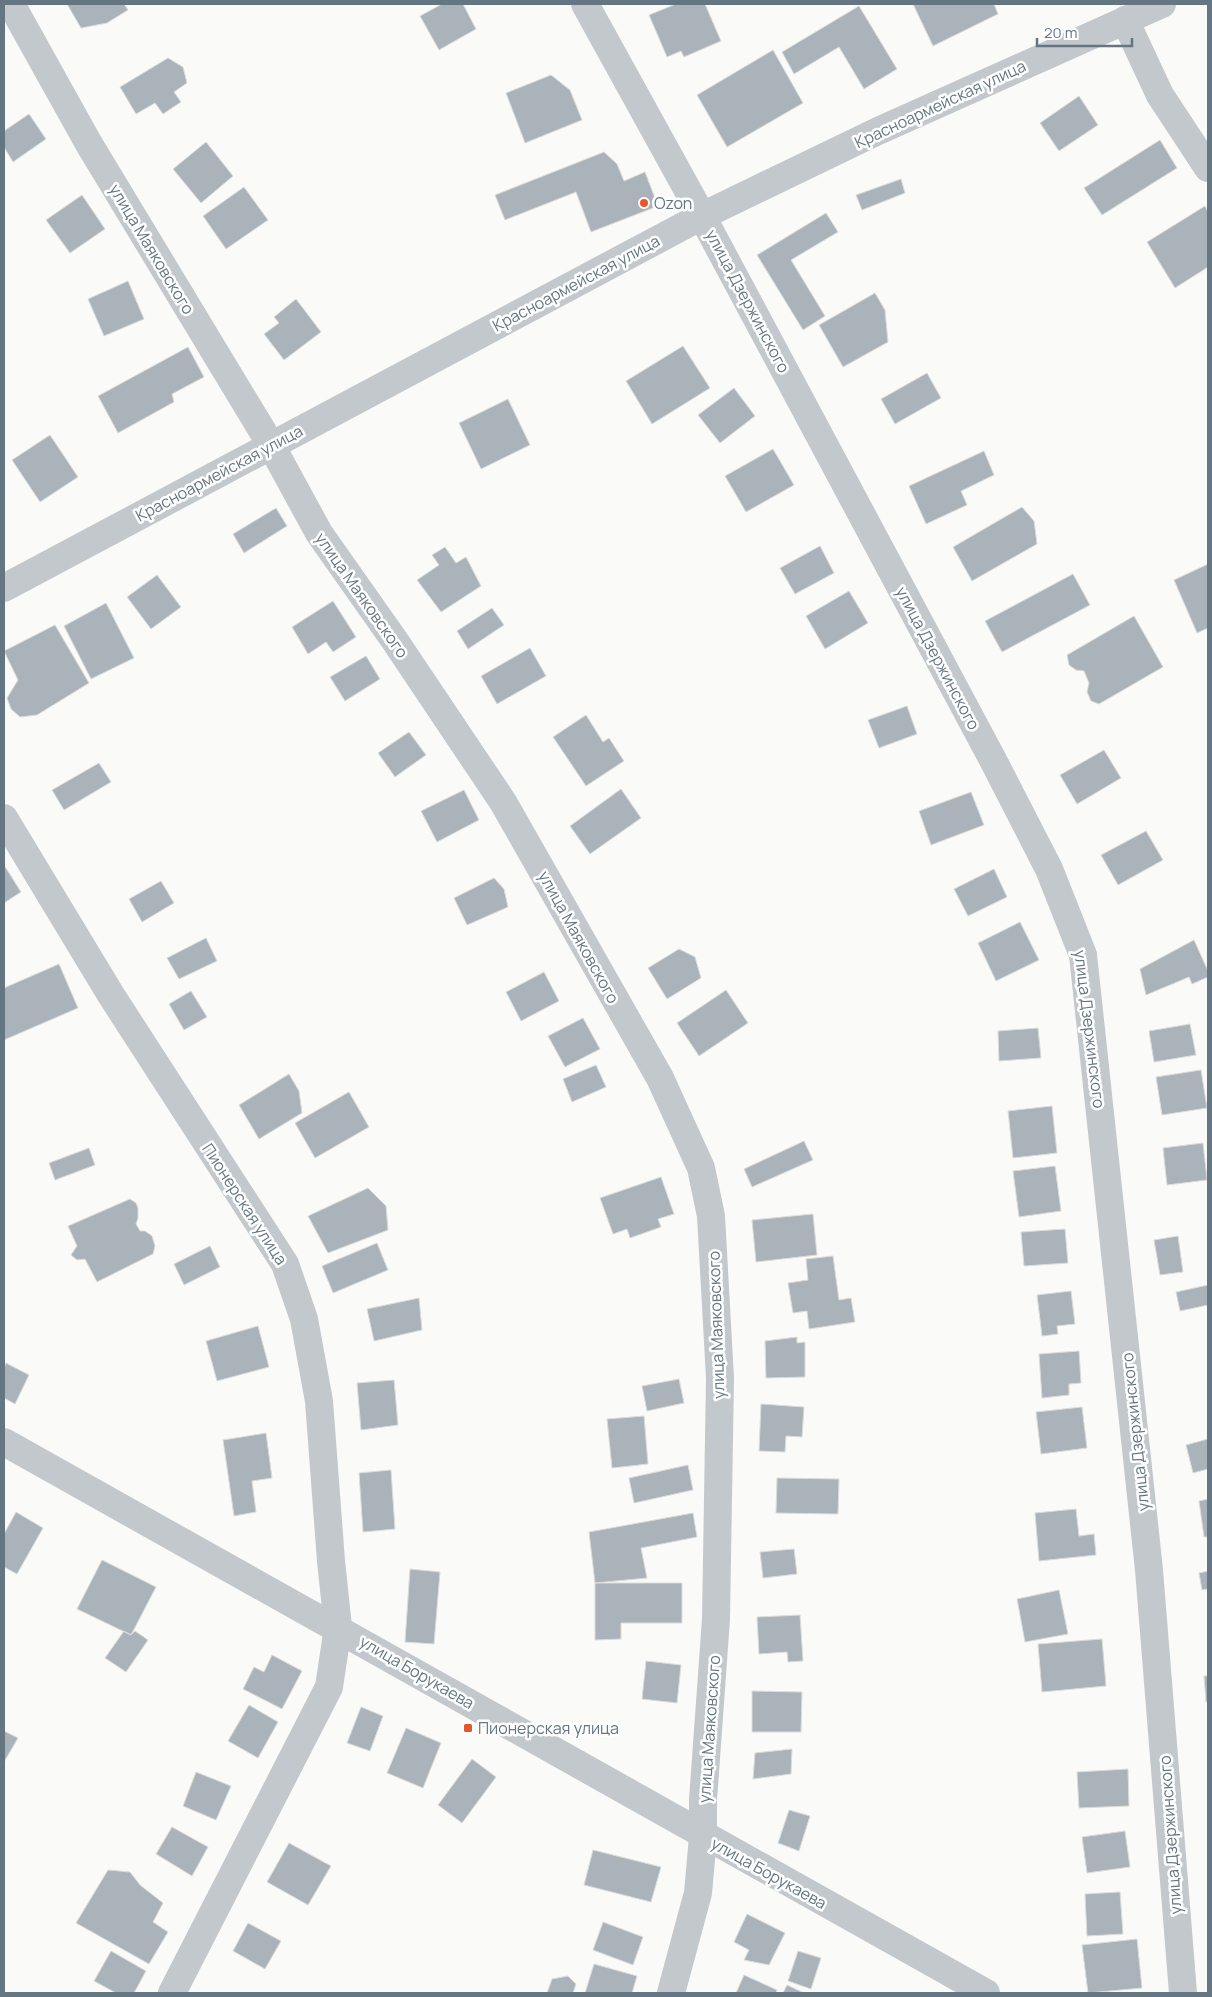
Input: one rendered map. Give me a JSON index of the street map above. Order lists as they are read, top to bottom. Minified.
{"streets":{"street":["Красноармейская улица","улица Маяковского","улица Дзержинского","Пионерская улица","улица Борукаева"]},"crossings":[["Красноармейская улица","улица Маяковского"],["Красноармейская улица","улица Дзержинского"],["улица Маяковского","улица Борукаева"],["Пионерская улица","улица Борукаева"]],"places":{"other":["Ozon"],"transit":["Пионерская улица"]},"scale_bar":"20 m"}
